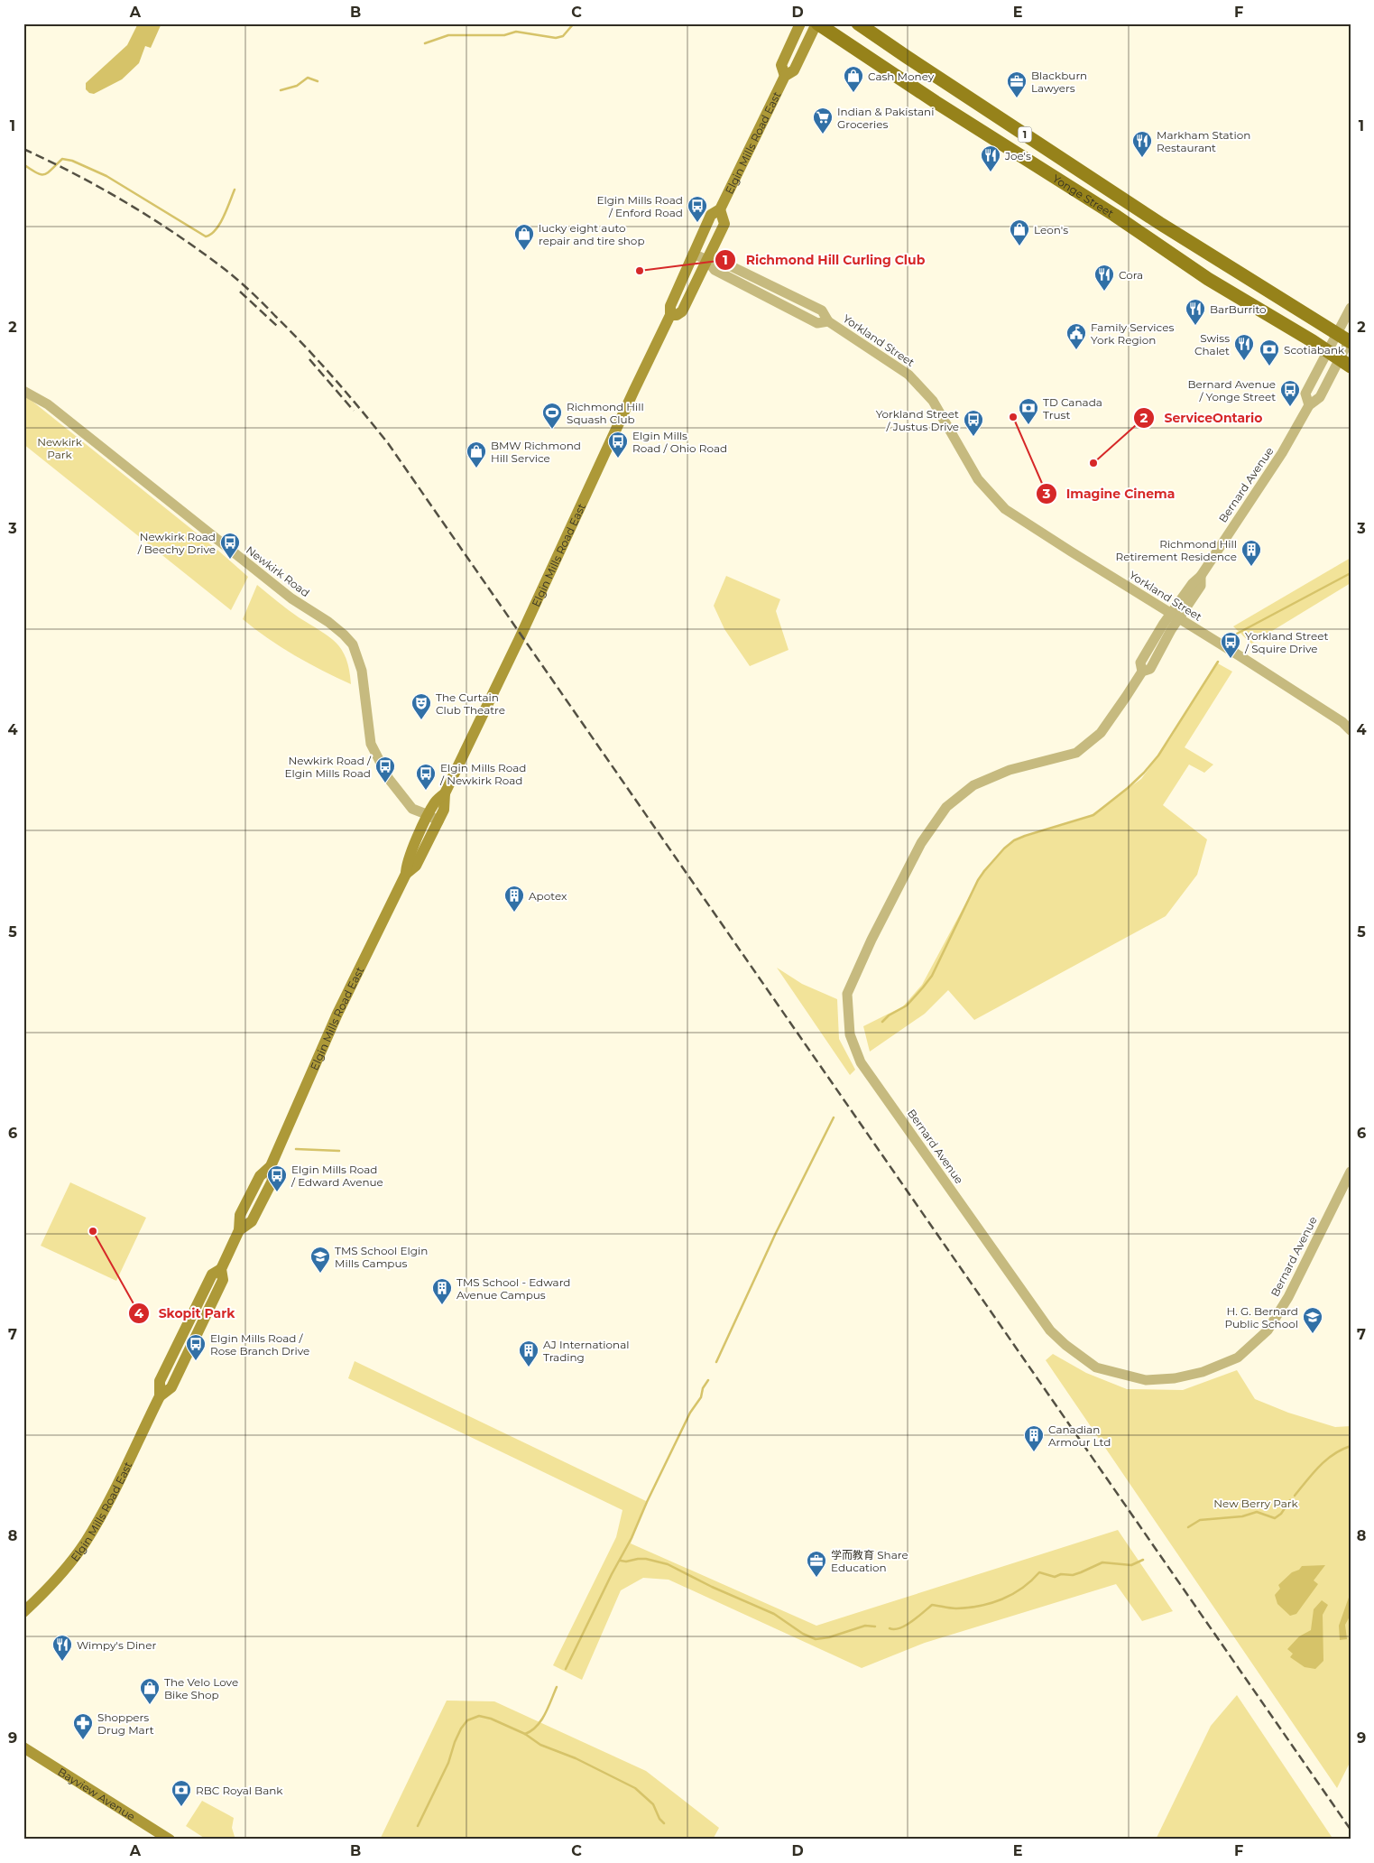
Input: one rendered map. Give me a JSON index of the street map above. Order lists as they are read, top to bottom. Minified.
{"streets":{"main road":["1","Elgin Mills Road East","Yonge Street","Bayview Avenue"],"street":["Yorkland Street","Bernard Avenue","Newkirk Road"]},"crossings":[["Elgin Mills Road East","Yonge Street"],["Elgin Mills Road East","Yorkland Street"],["Elgin Mills Road East","Newkirk Road"],["Yonge Street","Bernard Avenue"],["Yorkland Street","Bernard Avenue"]],"parks":["Newkirk Park","New Berry Park"],"places":{"shop":["Cash Money","Leon's","lucky eight auto repair and tire shop","BMW Richmond Hill Service","The Velo Love Bike Shop"],"office":["Blackburn Lawyers","学而教育 Share Education"],"supermarket":["Indian & Pakistani Groceries"],"restaurant":["Markham Station Restaurant","Joe's","Cora","BarBurrito","Swiss Chalet","Wimpy's Diner"],"bus stop":["Elgin Mills Road / Enford Road","Bernard Avenue / Yonge Street","Yorkland Street / Justus Drive","Elgin Mills Road / Ohio Road","Newkirk Road / Beechy Drive","Yorkland Street / Squire Drive","Newkirk Road / Elgin Mills Road","Elgin Mills Road / Newkirk Road","Elgin Mills Road / Edward Avenue","Elgin Mills Road / Rose Branch Drive"],"other":["Richmond Hill Curling Club","Imagine Cinema","ServiceOntario","Skopit Park"],"public building":["Family Services York Region"],"bank":["Scotiabank","TD Canada Trust","RBC Royal Bank"],"sports":["Richmond Hill Squash Club"],"building":["Richmond Hill Retirement Residence","Apotex","TMS School - Edward Avenue Campus","AJ International Trading","Canadian Armour Ltd"],"theatre":["The Curtain Club Theatre"],"school or university":["TMS School Elgin Mills Campus","H. G. Bernard Public School"],"pharmacy":["Shoppers Drug Mart"]},"grid":{"columns":["A","B","C","D","E","F"],"rows":["1","2","3","4","5","6","7","8","9"]}}
